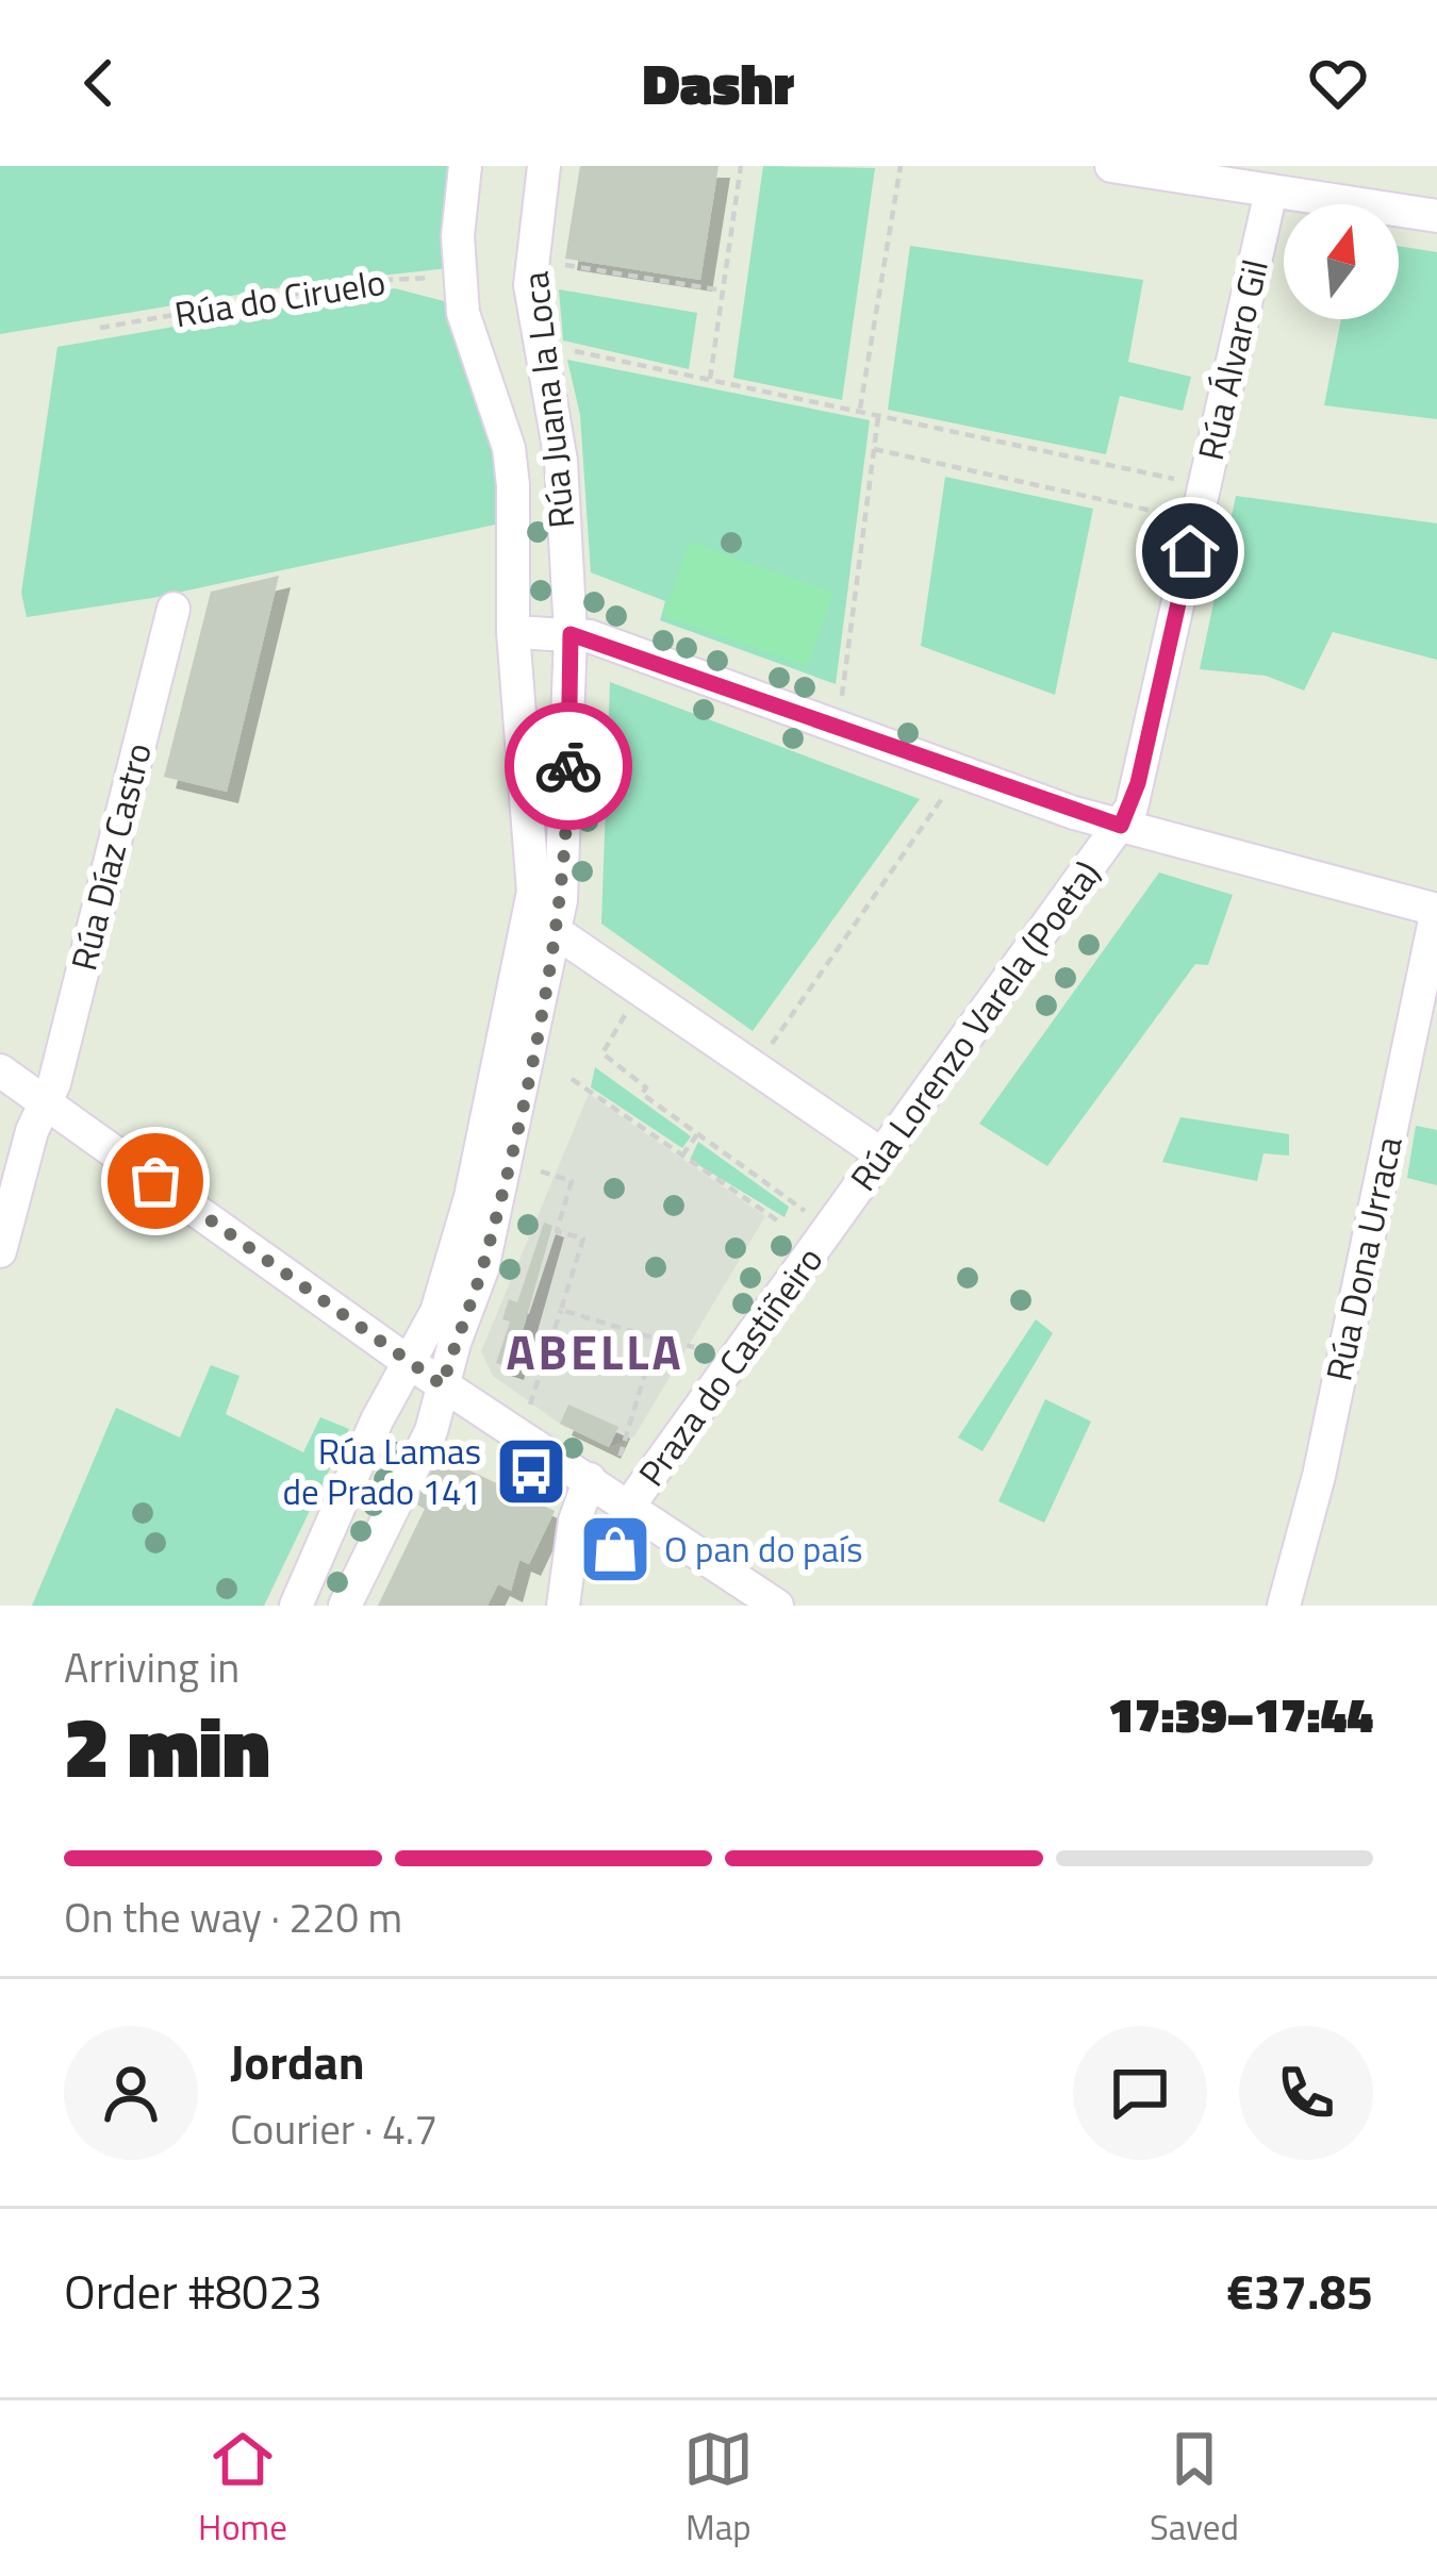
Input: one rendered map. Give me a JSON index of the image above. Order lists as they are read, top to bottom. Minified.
{"streets":{"street":["Rúa Álvaro Gil","Rúa Juana la Loca","Rúa Díaz Castro","Rúa Lorenzo Varela (Poeta)","Rúa Dona Urraca","Praza do Castiñeiro"],"path":["Rúa do Ciruelo"]},"crossings":[["Rúa do Ciruelo","Rúa Juana la Loca"],["Rúa Álvaro Gil","Rúa Lorenzo Varela (Poeta)"],["Rúa Lorenzo Varela (Poeta)","Praza do Castiñeiro"]],"districts":["ABELLA"],"places":{"bus stop":["Rúa Lamas de Prado 141"],"shop":["O pan do país"]},"north":"top","page":{"header":"Dashr","heading":["2 min","Arriving in","17:39–17:44"],"panel":["Jordan","Courier · 4.7","Order #8023","€37.85"],"bar":"On the way · 220 m","tabs":["Home","Map","Saved"]}}
